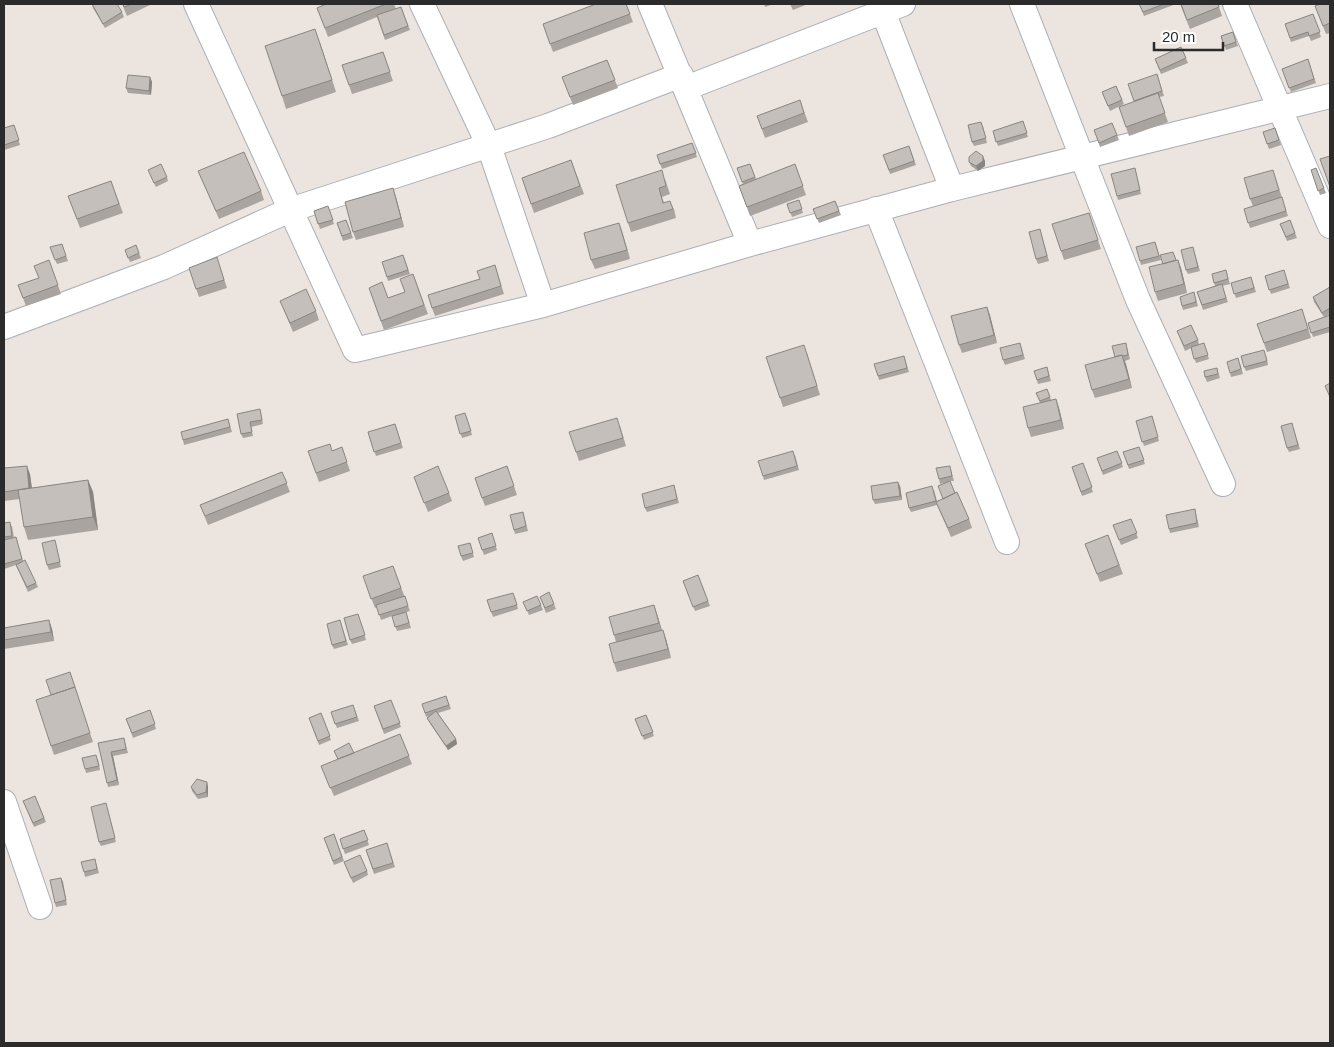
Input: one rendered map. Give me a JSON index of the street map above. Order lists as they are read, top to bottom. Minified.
{"scale_bar":"20 m"}
